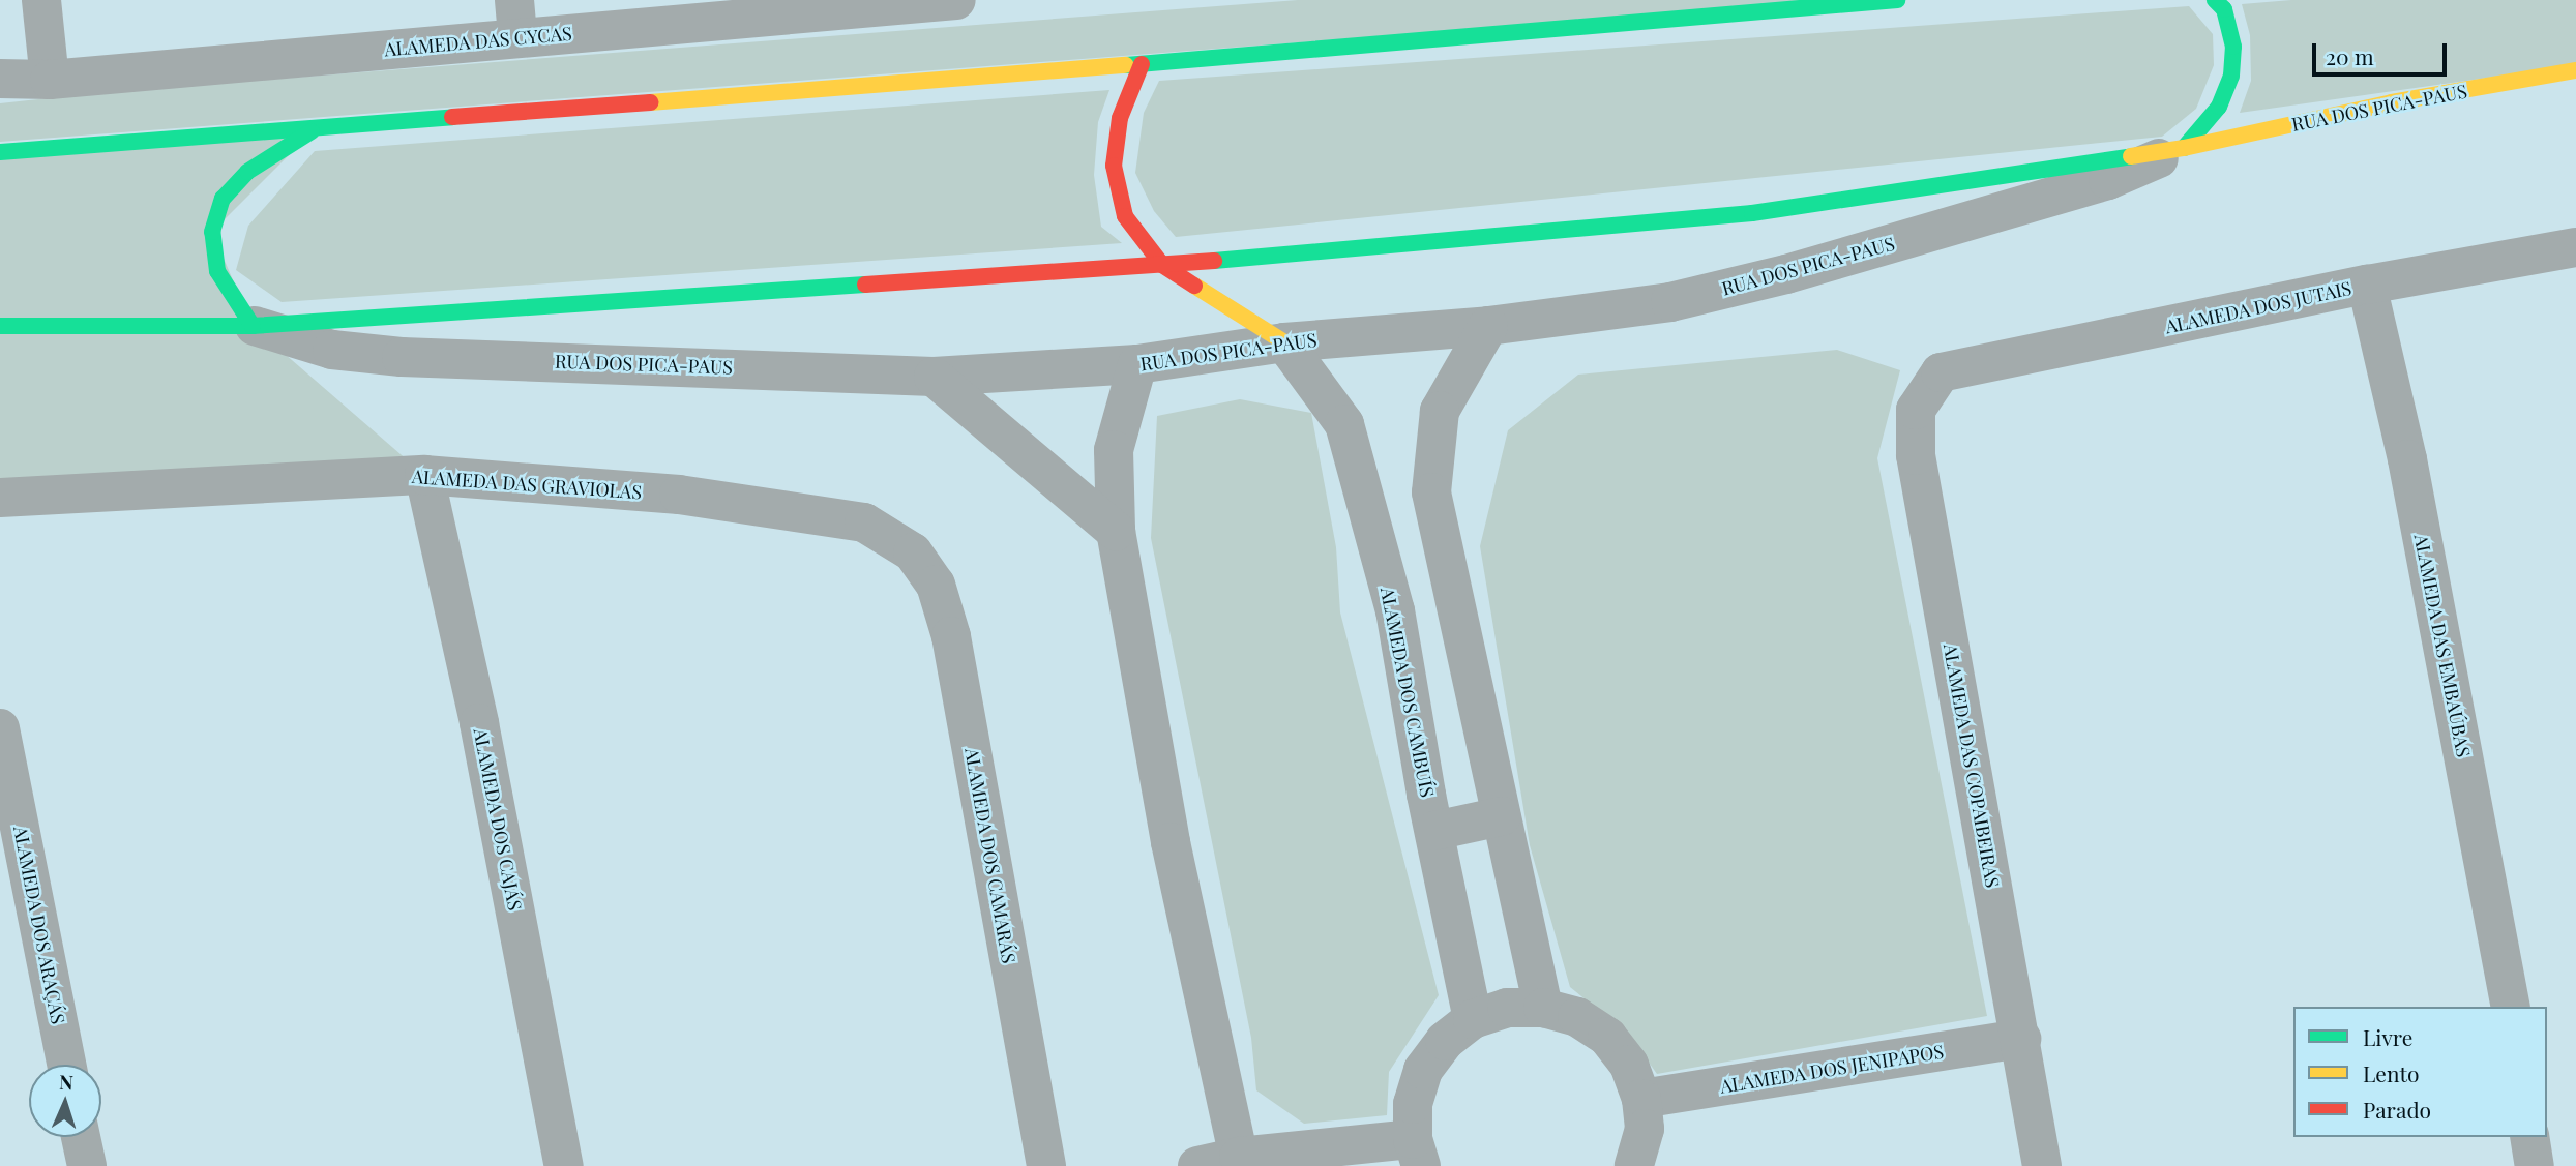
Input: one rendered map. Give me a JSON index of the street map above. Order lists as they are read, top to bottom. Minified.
{"streets":{"street":["ALAMEDA DAS CYCAS","RUA DOS PICA-PAUS","ALAMEDA DOS JUTAIS","ALAMEDA DAS GRAVIOLAS","ALAMEDA DAS EMBAÚBAS","ALAMEDA DOS CAMBUÍS","ALAMEDA DAS COPAIBEIRAS","ALAMEDA DOS CAJÁS","ALAMEDA DOS CAMARÁS","ALAMEDA DOS ARAÇÁS","ALAMEDA DOS JENIPAPOS"]},"crossings":[["RUA DOS PICA-PAUS","ALAMEDA DOS CAMBUÍS"],["ALAMEDA DOS JUTAIS","ALAMEDA DAS EMBAÚBAS"],["ALAMEDA DOS JUTAIS","ALAMEDA DAS COPAIBEIRAS"],["ALAMEDA DAS GRAVIOLAS","ALAMEDA DOS CAJÁS"],["ALAMEDA DAS GRAVIOLAS","ALAMEDA DOS CAMARÁS"],["ALAMEDA DAS COPAIBEIRAS","ALAMEDA DOS JENIPAPOS"]],"legend":["Livre","Lento","Parado"],"scale_bar":"20 m","north":"top"}
